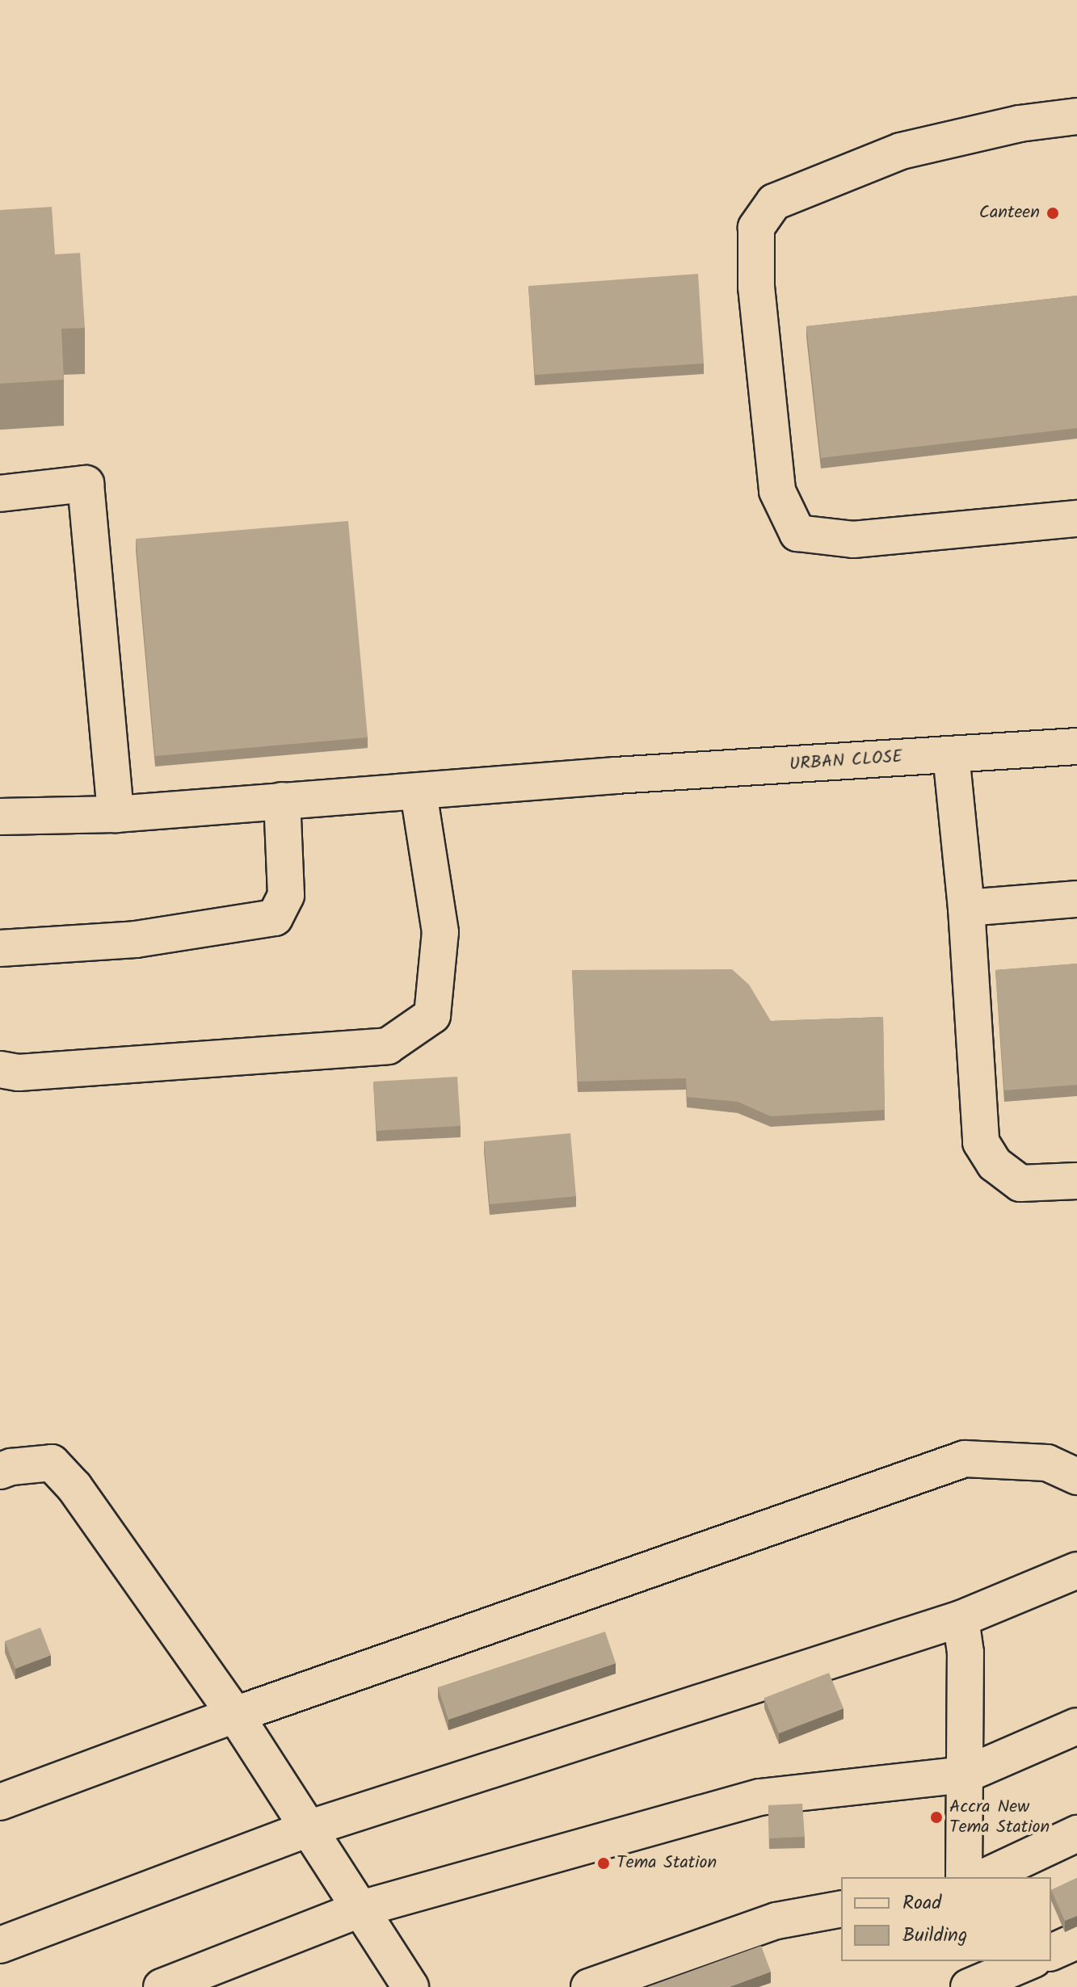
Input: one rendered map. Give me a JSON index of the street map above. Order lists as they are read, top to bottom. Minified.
{"streets":{"street":["URBAN CLOSE"]},"places":["Canteen","Accra New Tema Station","Tema Station"],"legend":["Road","Building"]}
